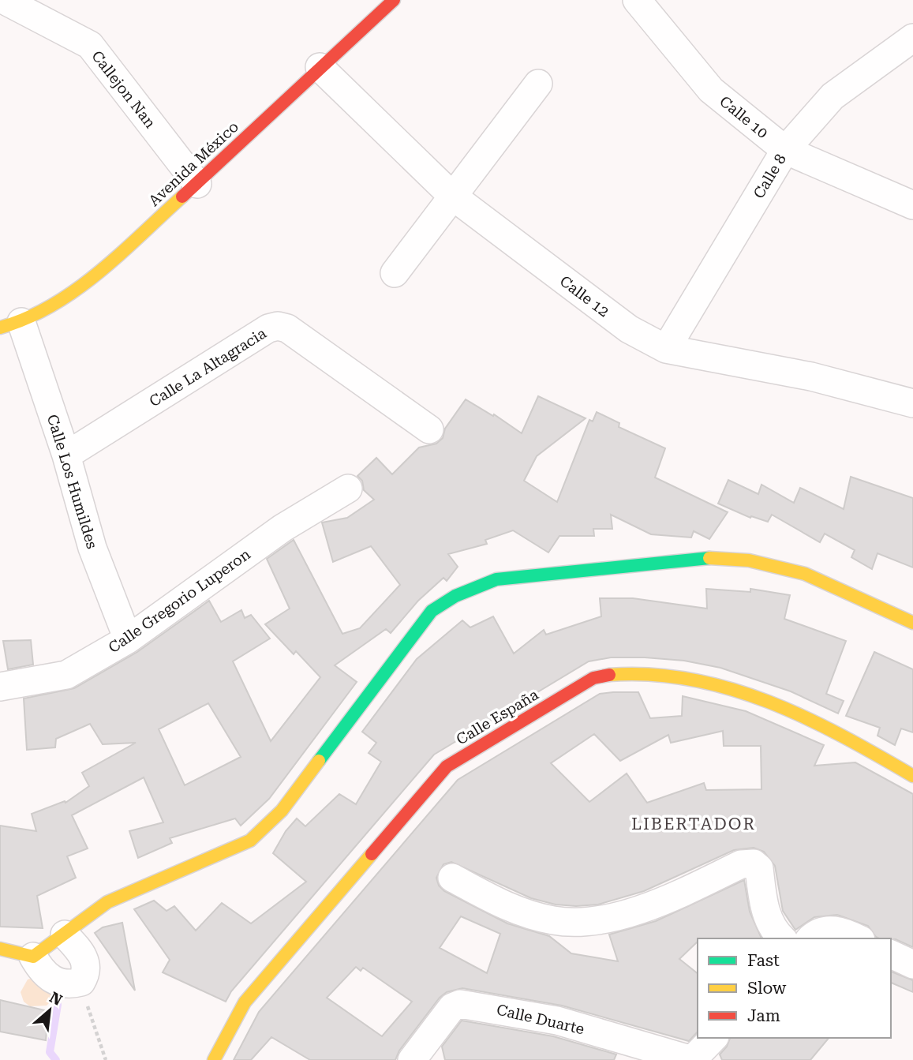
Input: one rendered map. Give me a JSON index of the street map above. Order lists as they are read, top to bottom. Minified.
{"streets":{"street":["Callejon Nan","Calle 10","Avenida México","Calle 8","Calle 12","Calle La Altagracia","Calle Los Humildes","Calle Gregorio Luperon","Calle España","Calle Duarte"]},"crossings":[["Callejon Nan","Avenida México"],["Calle 10","Calle 8"],["Avenida México","Calle 12"],["Avenida México","Calle Los Humildes"],["Calle 8","Calle 12"],["Calle La Altagracia","Calle Los Humildes"],["Calle Los Humildes","Calle Gregorio Luperon"]],"districts":["LIBERTADOR"],"legend":["Fast","Slow","Jam"],"north":"top right"}
